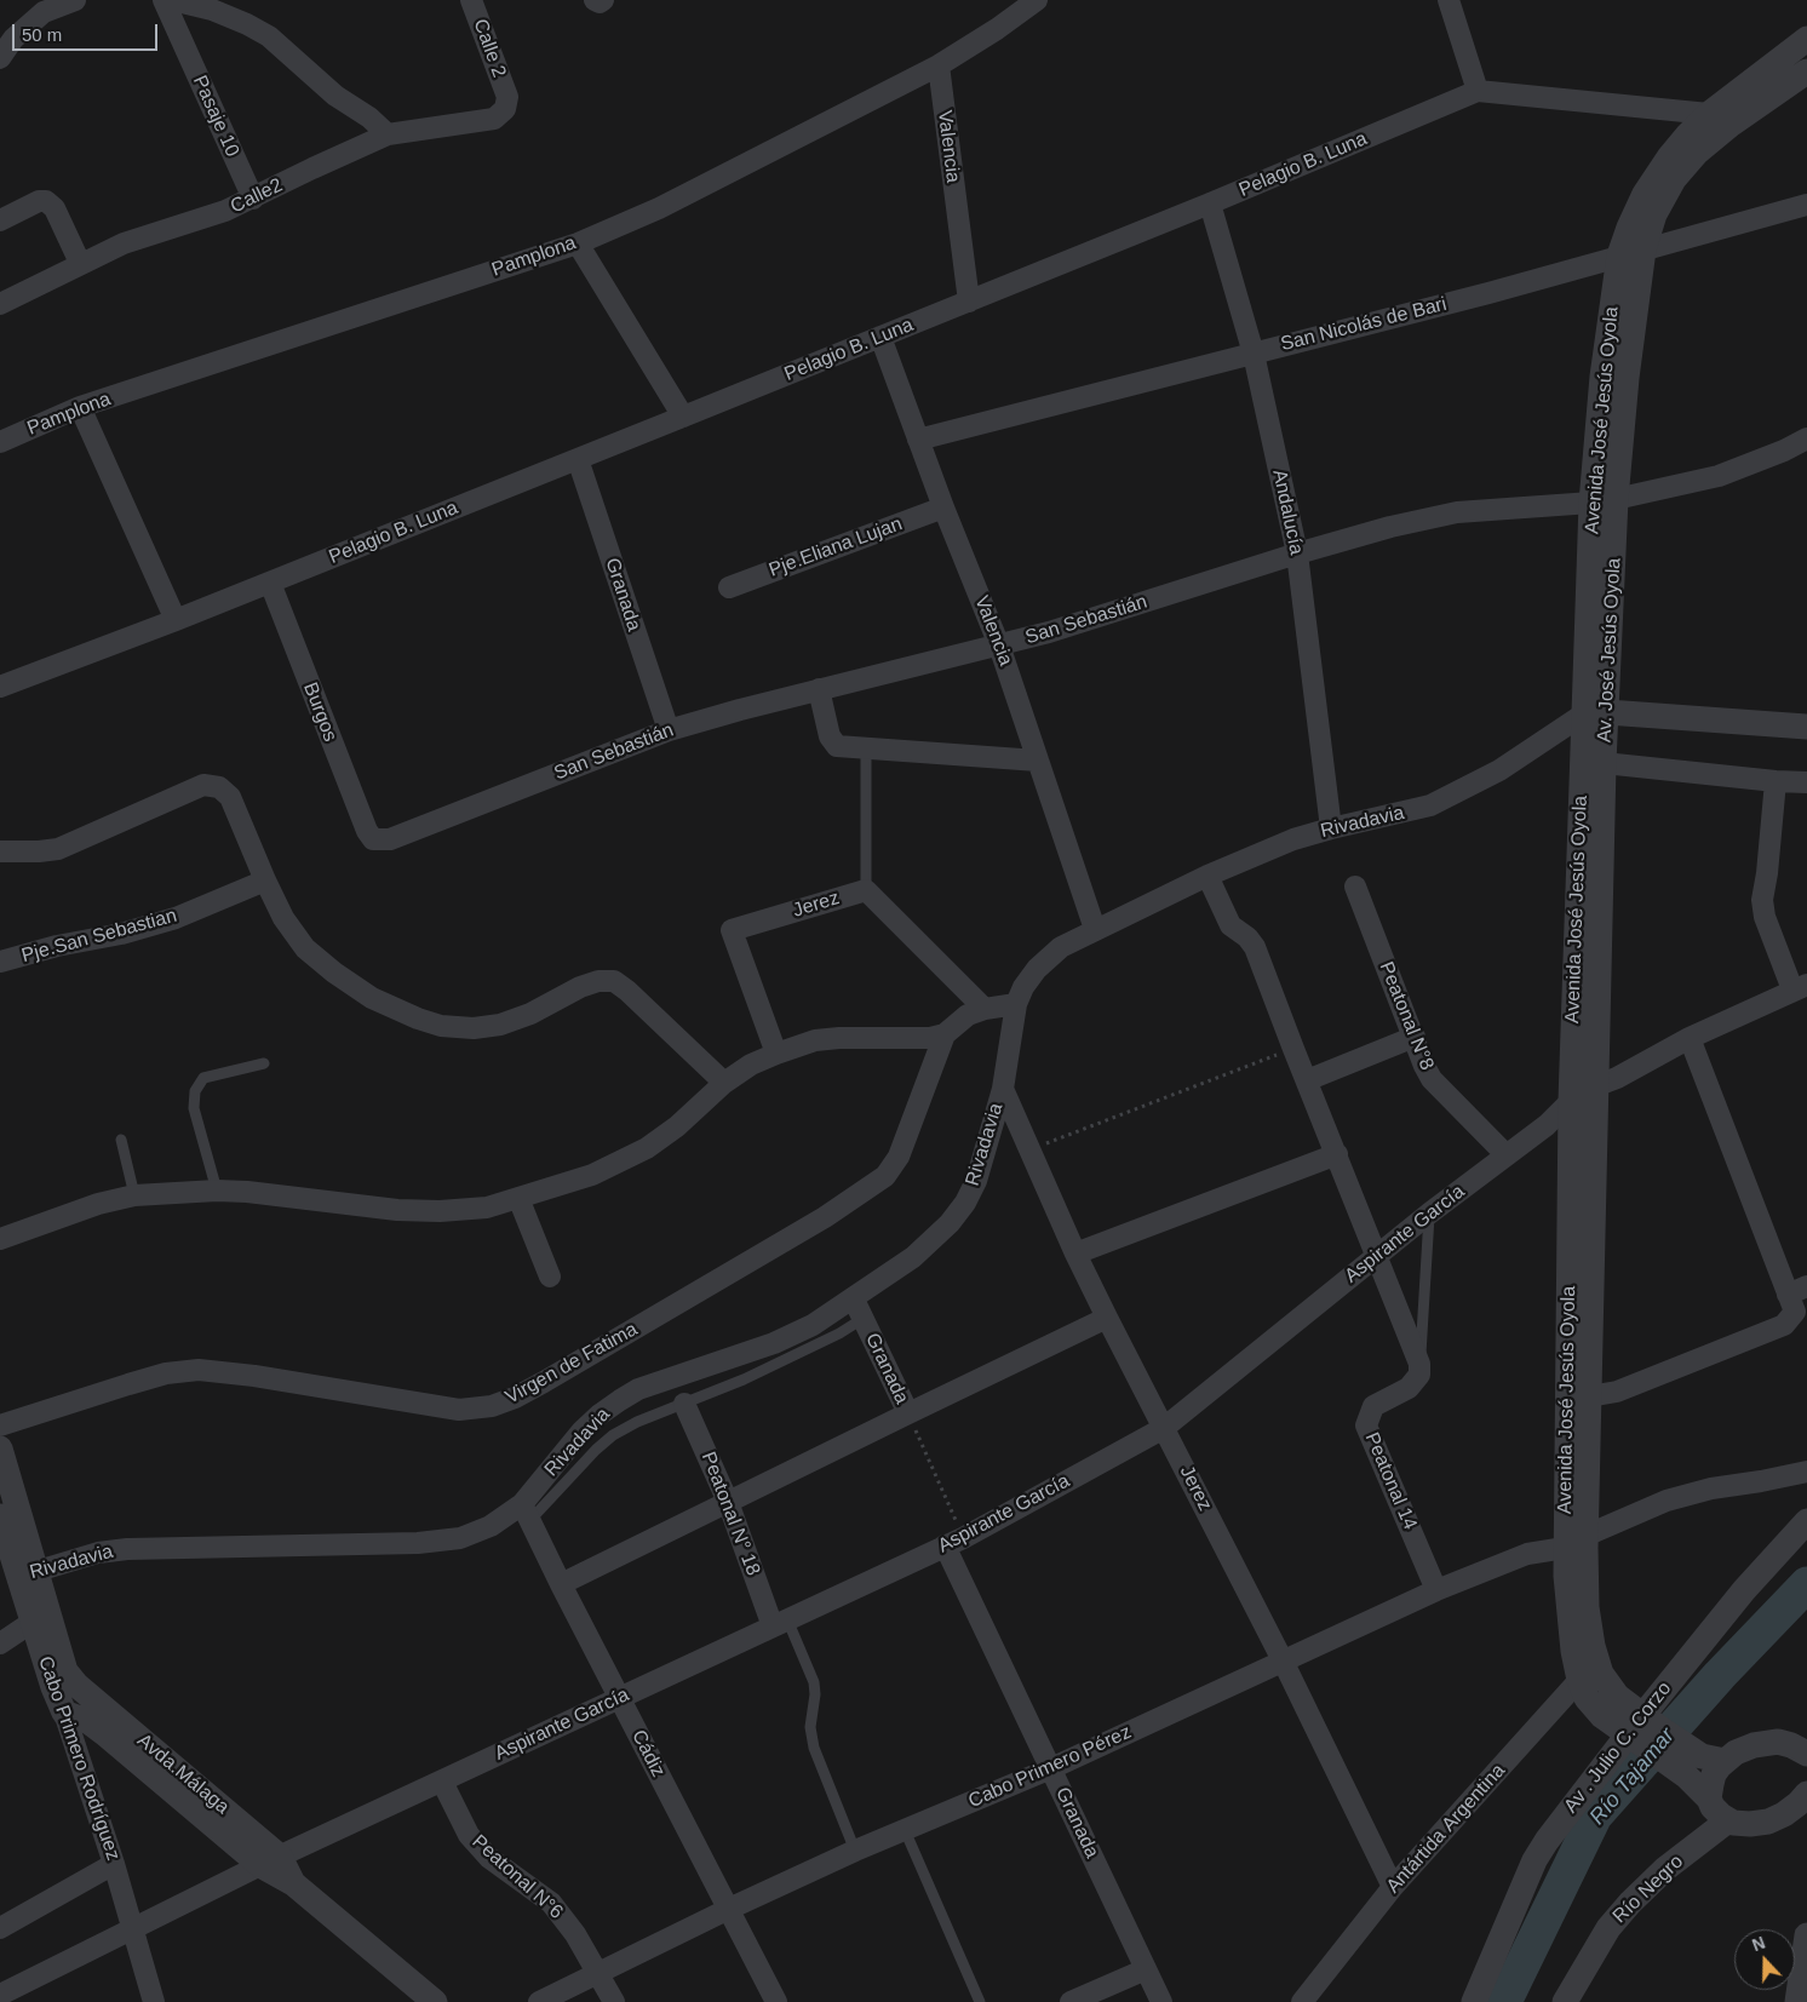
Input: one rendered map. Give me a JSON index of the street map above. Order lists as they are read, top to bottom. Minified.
{"streets":{"street":["Calle 2","Pasaje 10","Valencia","Pelagio B. Luna","Calle2","Pamplona","San Nicolás de Bari","Avenida José Jesús Oyola","Andalucía","Pje.Eliana Lujan","Granada","San Sebastián","Av. José Jesús Oyola","Burgos","Rivadavia","Jerez","Pje.San Sebastian","Peatonal N°8","Aspirante García","Virgen de Fatima","Peatonal 14","Peatonal N° 18","Av . Julio C. Corzo","Cádiz","Cabo Primero Rodríguez","Cabo Primero Pérez","Avda.Málaga","Antártida Argentina","Peatonal N°6","Río Negro"]},"crossings":[["Calle 2","Calle2"],["Pasaje 10","Calle2"],["Valencia","Pelagio B. Luna"],["Valencia","Pamplona"],["Valencia","San Nicolás de Bari"],["Valencia","Pje.Eliana Lujan"],["Valencia","San Sebastián"],["Valencia","Rivadavia"],["Pelagio B. Luna","Andalucía"],["Pelagio B. Luna","Granada"],["Pelagio B. Luna","Burgos"],["San Nicolás de Bari","Andalucía"],["San Nicolás de Bari","Av. José Jesús Oyola"],["Avenida José Jesús Oyola","Av. José Jesús Oyola"],["Avenida José Jesús Oyola","Rivadavia"],["Avenida José Jesús Oyola","Aspirante García"],["Avenida José Jesús Oyola","Av . Julio C. Corzo"],["Avenida José Jesús Oyola","Cabo Primero Pérez"],["Avenida José Jesús Oyola","Antártida Argentina"],["Avenida José Jesús Oyola","Río Negro"],["Andalucía","San Sebastián"],["Andalucía","Rivadavia"],["Granada","San Sebastián"],["Granada","Rivadavia"],["Granada","Aspirante García"],["Granada","Cabo Primero Pérez"],["San Sebastián","Av. José Jesús Oyola"],["San Sebastián","Burgos"],["Av. José Jesús Oyola","Rivadavia"],["Av. José Jesús Oyola","Aspirante García"],["Rivadavia","Jerez"],["Rivadavia","Cádiz"],["Rivadavia","Cabo Primero Rodríguez"],["Jerez","Aspirante García"],["Jerez","Cabo Primero Pérez"],["Jerez","Antártida Argentina"],["Peatonal N°8","Aspirante García"],["Aspirante García","Peatonal N° 18"],["Aspirante García","Cádiz"],["Aspirante García","Cabo Primero Rodríguez"],["Aspirante García","Avda.Málaga"],["Aspirante García","Peatonal N°6"],["Peatonal 14","Cabo Primero Pérez"],["Peatonal N° 18","Cabo Primero Pérez"],["Cádiz","Cabo Primero Pérez"],["Cabo Primero Rodríguez","Avda.Málaga"],["Cabo Primero Pérez","Peatonal N°6"]],"water":["Río Tajamar"],"scale_bar":"50 m","north":"top"}
